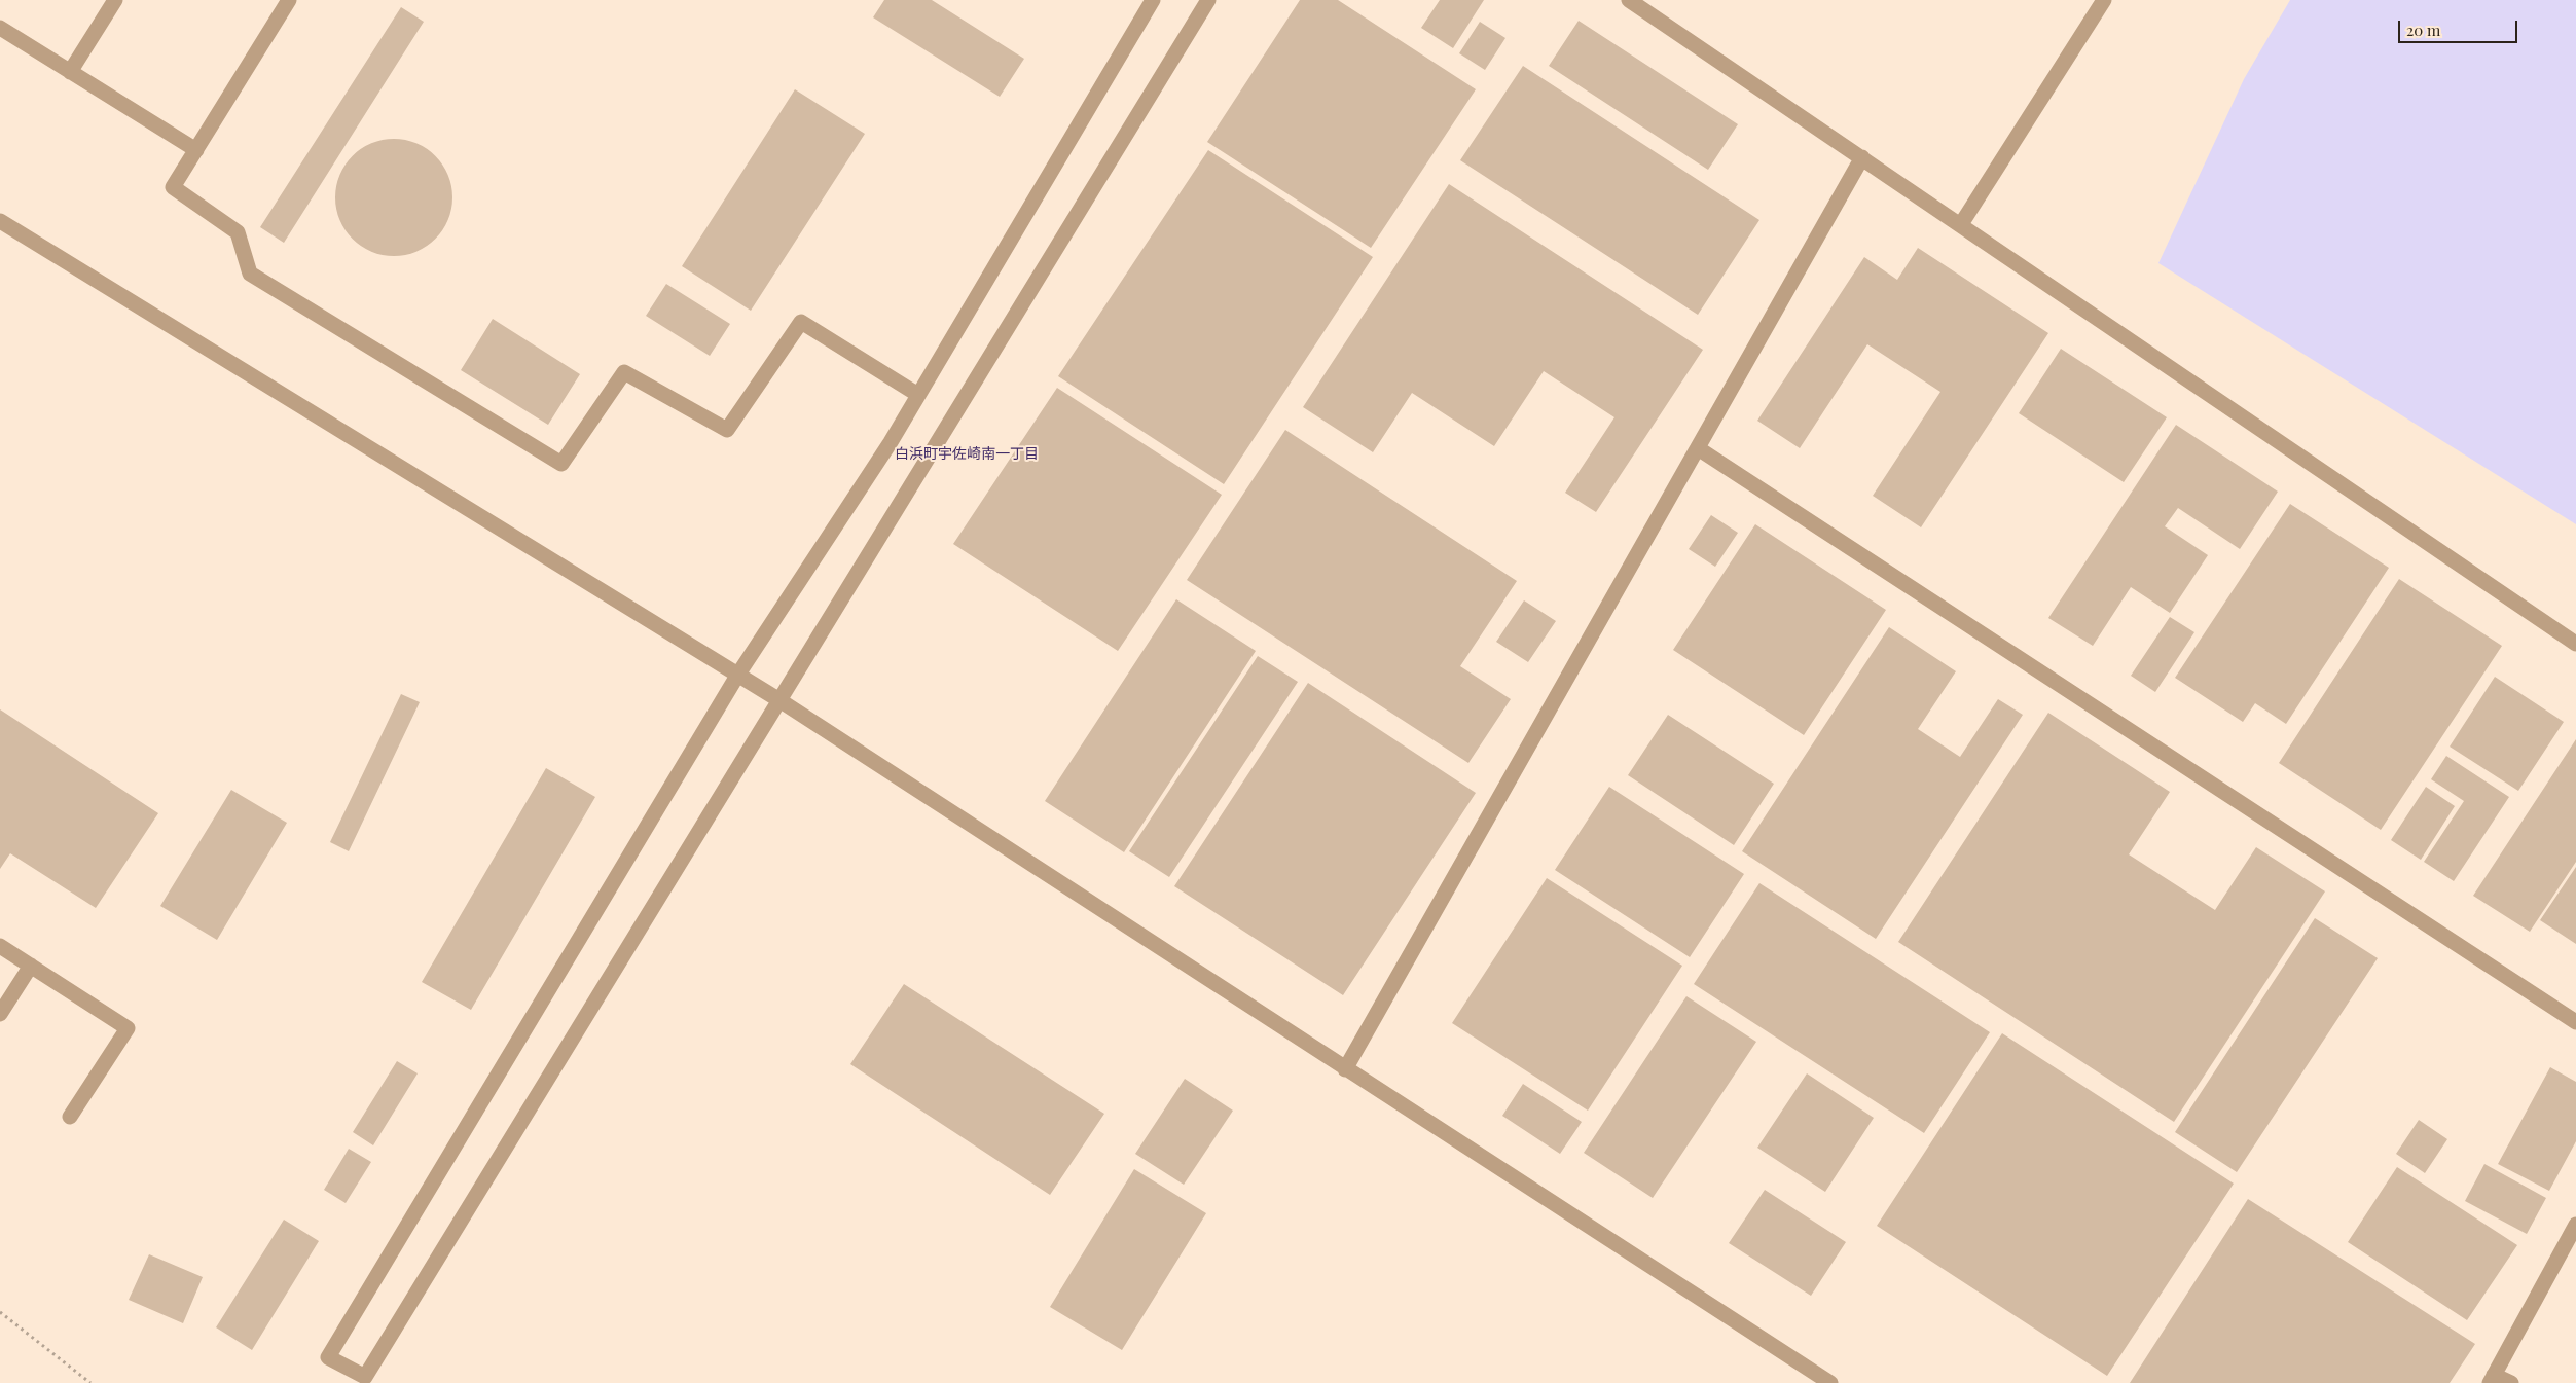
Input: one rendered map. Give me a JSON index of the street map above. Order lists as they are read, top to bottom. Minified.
{"districts":["白浜町宇佐崎南一丁目"],"scale_bar":"20 m"}
